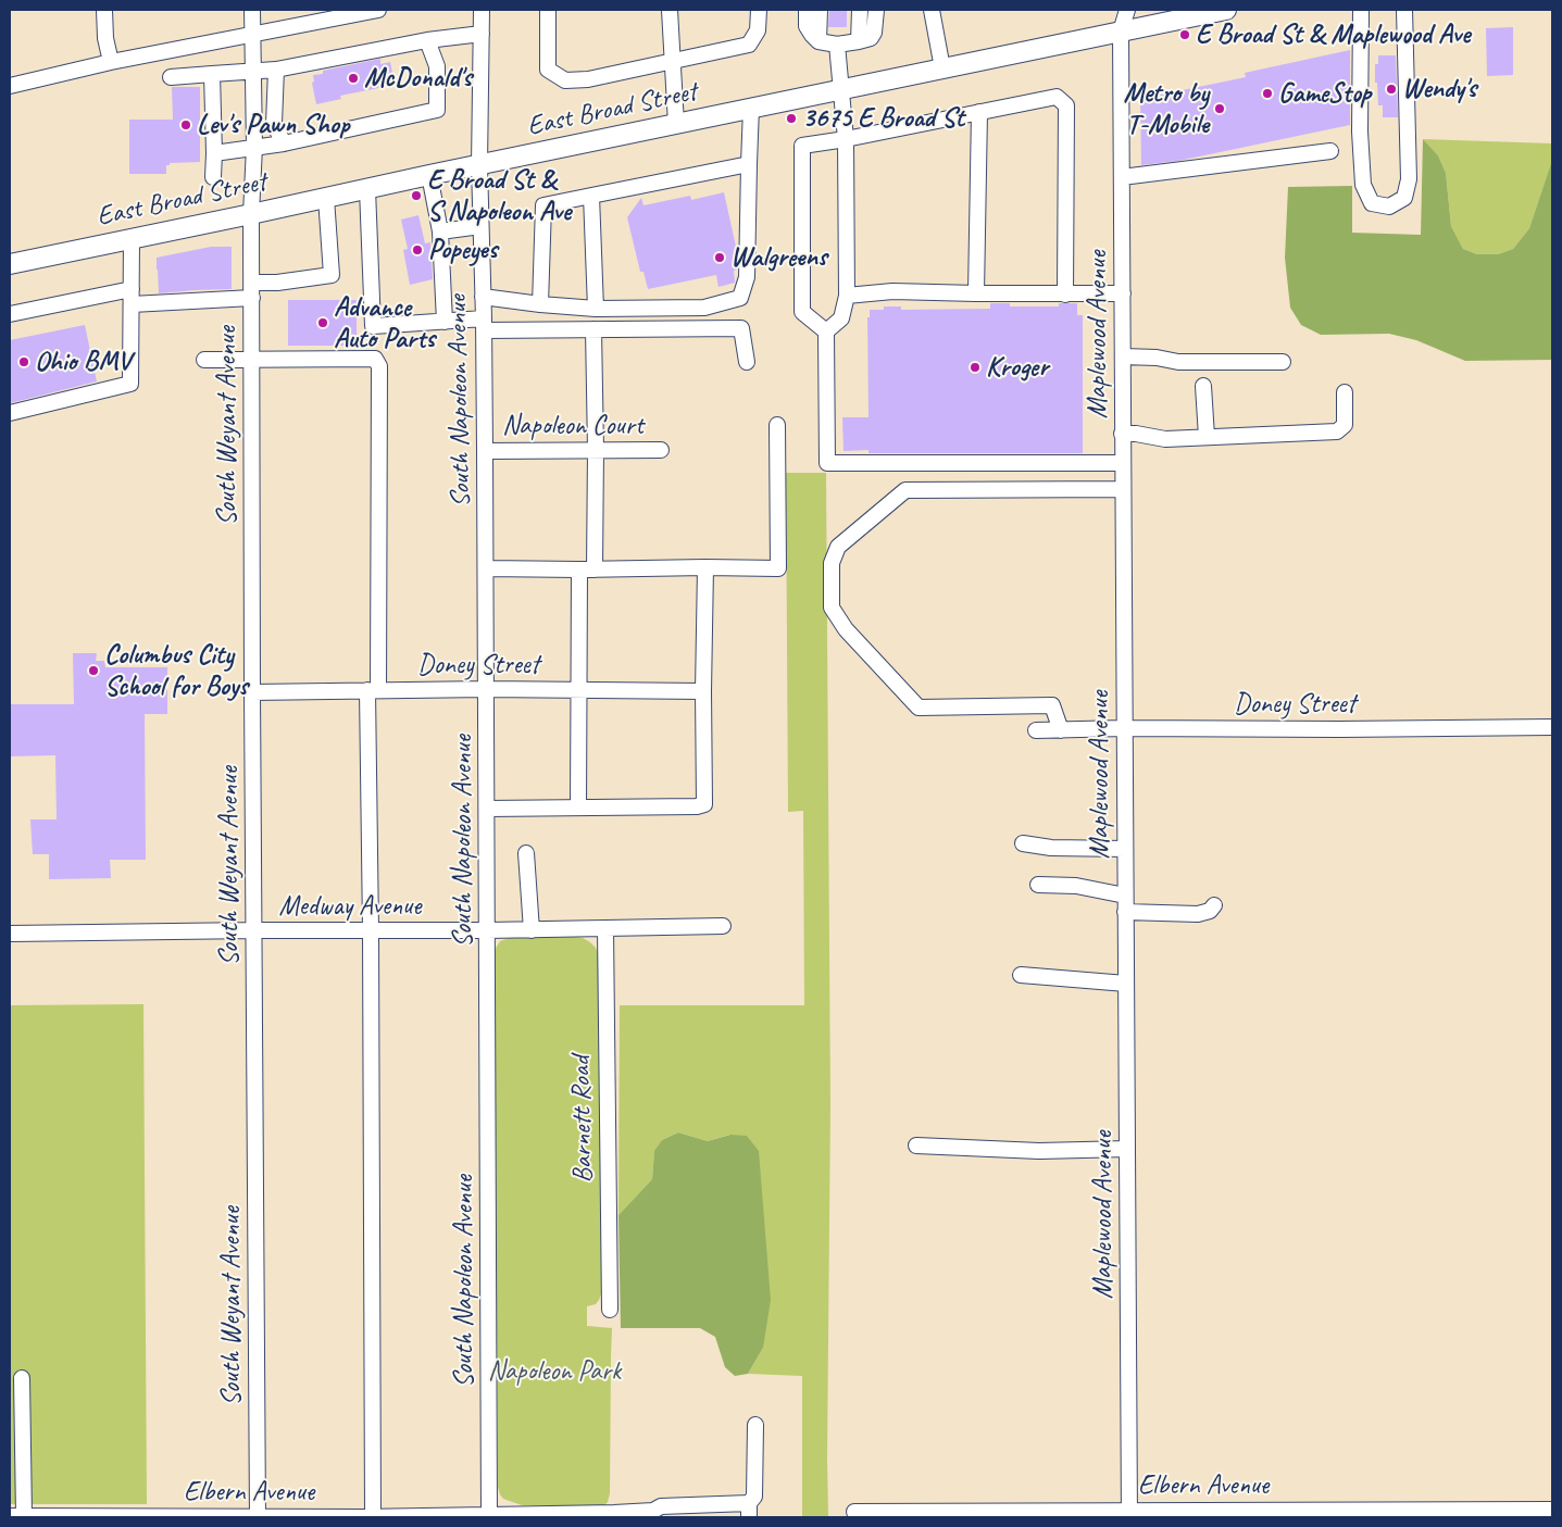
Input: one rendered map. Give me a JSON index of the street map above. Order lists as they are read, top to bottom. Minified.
{"streets":{"main road":["East Broad Street"],"street":["Maplewood Avenue","South Napoleon Avenue","South Weyant Avenue","Napoleon Court","Doney Street","Medway Avenue","Barnett Road","Elbern Avenue"]},"crossings":[["East Broad Street","Maplewood Avenue"],["East Broad Street","South Napoleon Avenue"],["East Broad Street","South Weyant Avenue"],["Maplewood Avenue","Doney Street"],["Maplewood Avenue","Elbern Avenue"],["South Napoleon Avenue","Napoleon Court"],["South Napoleon Avenue","Doney Street"],["South Napoleon Avenue","Medway Avenue"],["South Napoleon Avenue","Elbern Avenue"],["South Weyant Avenue","Doney Street"],["South Weyant Avenue","Medway Avenue"],["South Weyant Avenue","Elbern Avenue"],["Medway Avenue","Barnett Road"]],"parks":["Napoleon Park"],"places":["E Broad St & Maplewood Ave","McDonald's","Wendy's","GameStop","Metro by T-Mobile","3675 E Broad St","Lev's Pawn Shop","E Broad St & S Napoleon Ave","Popeyes","Walgreens","Advance Auto Parts","Ohio BMV","Kroger","Columbus City School for Boys"]}
